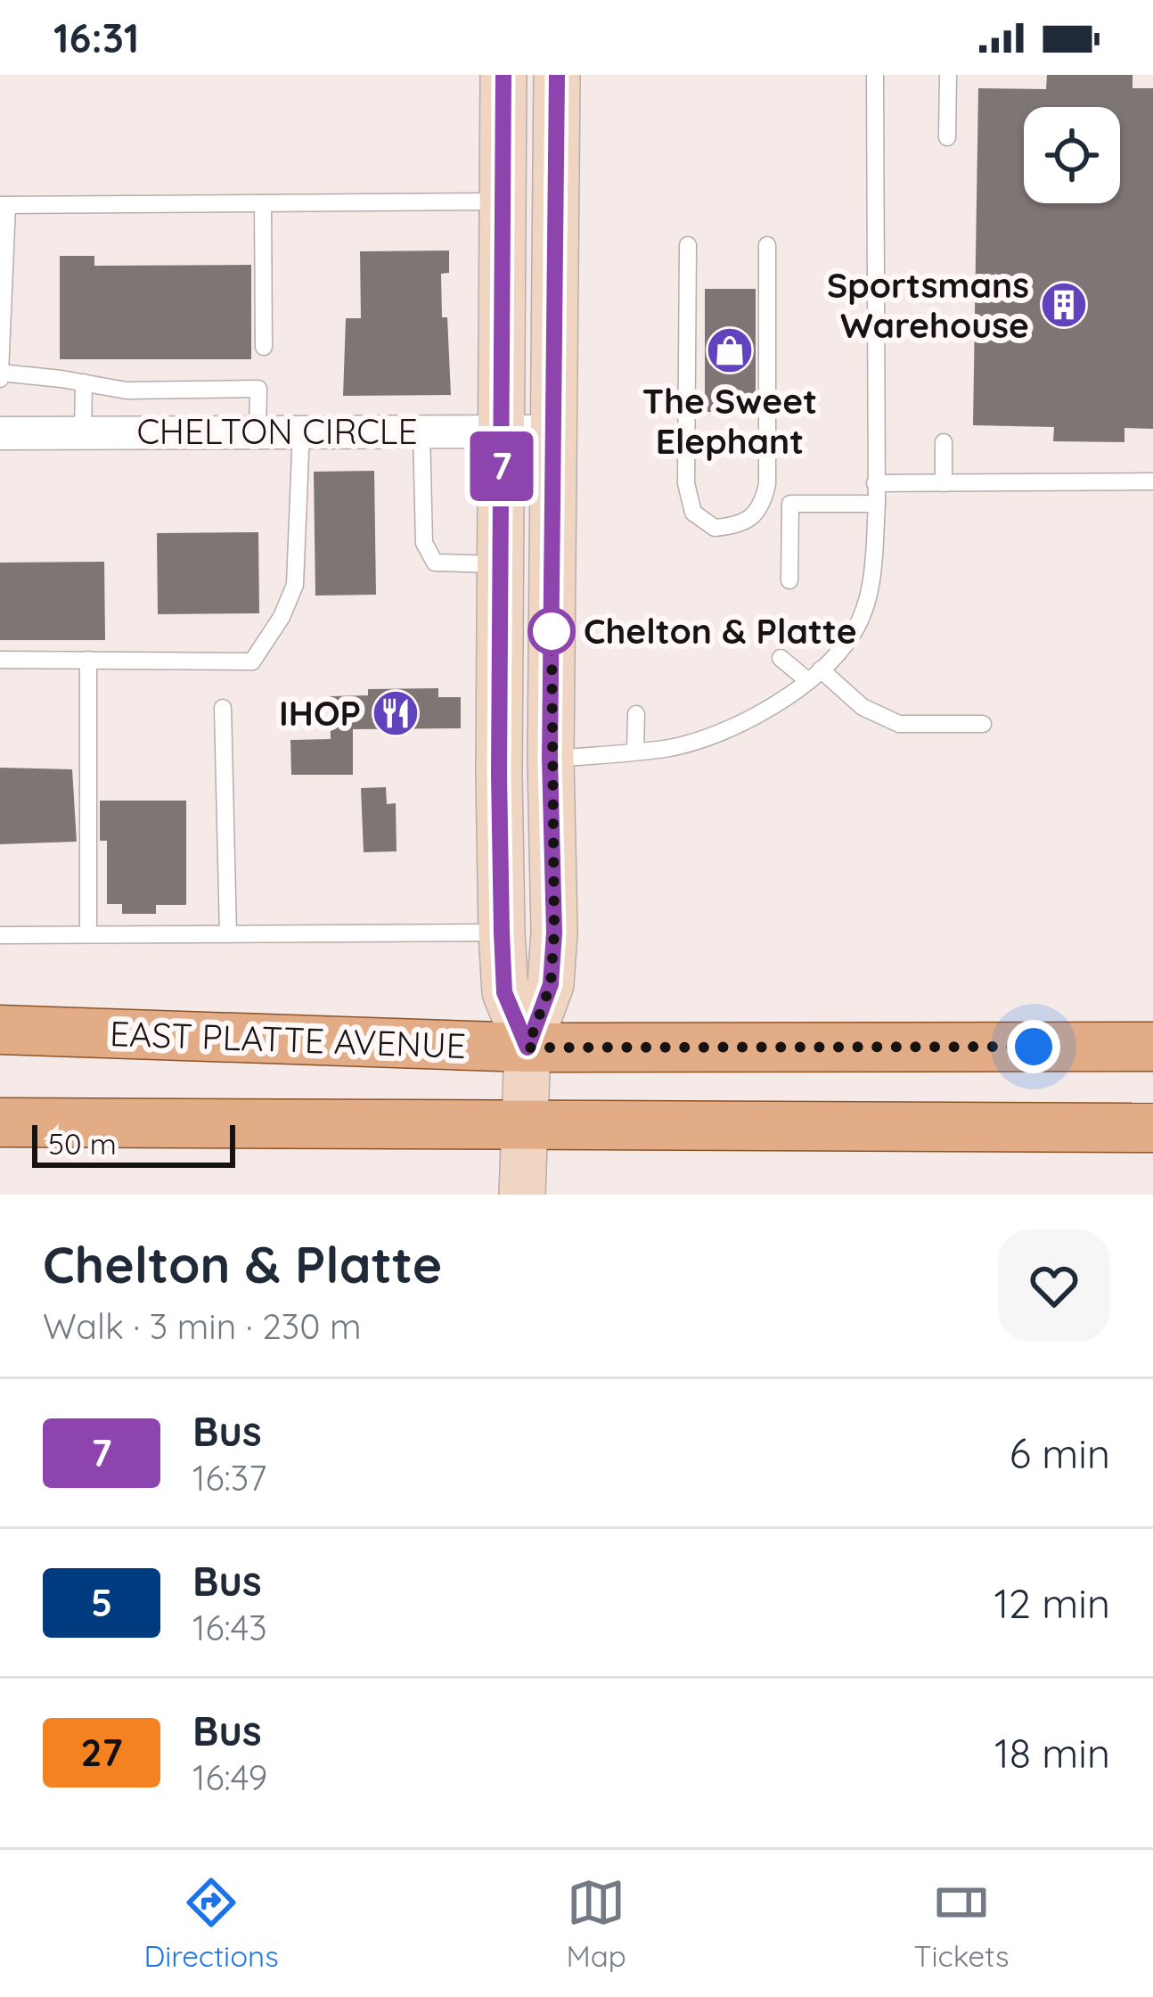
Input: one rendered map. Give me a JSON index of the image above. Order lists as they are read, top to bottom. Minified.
{"streets":{"main road":["EAST PLATTE AVENUE"],"street":["CHELTON CIRCLE"]},"places":{"building":["Sportsmans Warehouse"],"shop":["The Sweet Elephant"],"other":["Chelton & Platte"],"restaurant":["IHOP"]},"lines":["bus line 7"],"scale_bar":"50 m","page":{"status":"16:31","on_map":"7","scale":"50 m","heading":["Chelton & Platte","Walk · 3 min · 230 m"],"list":[{"mark":"7","name":"Bus","note":"16:37","value":"6 min"},{"mark":"5","name":"Bus","note":"16:43","value":"12 min"},{"mark":"27","name":"Bus","note":"16:49","value":"18 min"}],"tabs":["Directions","Map","Tickets"]}}
